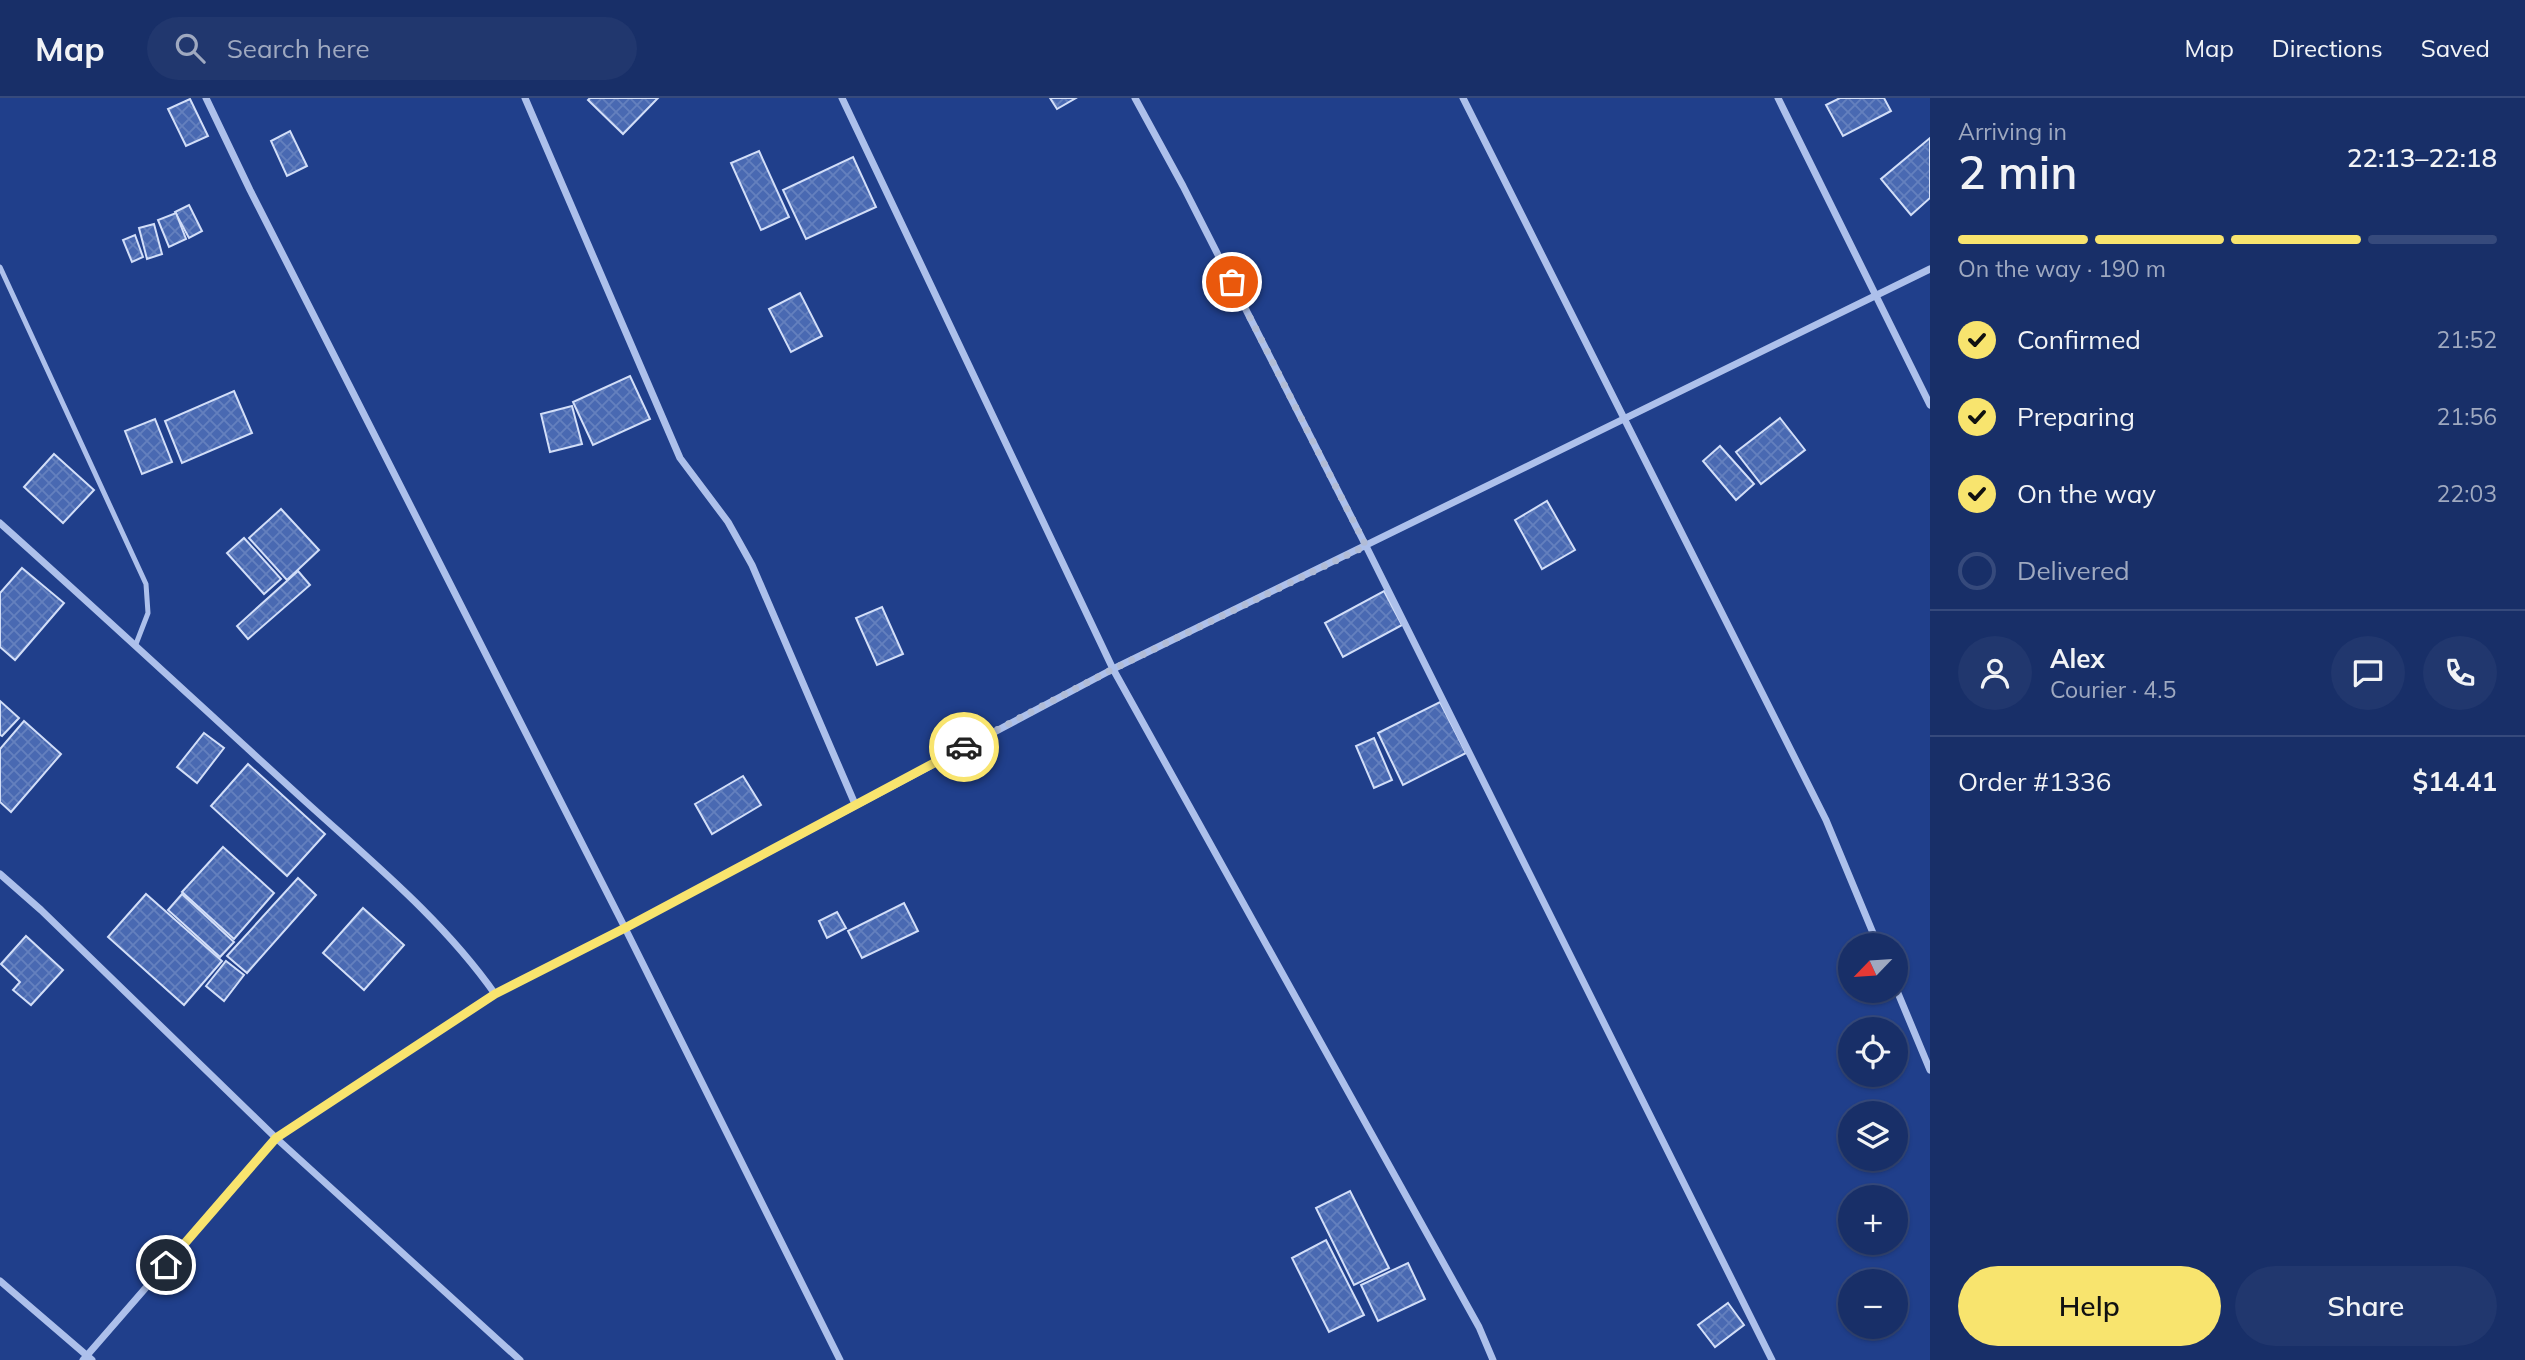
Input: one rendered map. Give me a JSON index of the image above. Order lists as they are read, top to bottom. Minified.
{"north":"bottom left","page":{"header":"Map","search":"Search here","nav":["Map","Directions","Saved"],"heading":["2 min","Arriving in","22:13–22:18"],"panel":["Alex","Courier · 4.5","Order #1336","$14.41"],"bar":"On the way · 190 m","list":[["Confirmed","21:52"],["Preparing","21:56"],["On the way","22:03"],"Delivered"],"map_buttons":["+","−"],"buttons":["Help","Share"]}}
